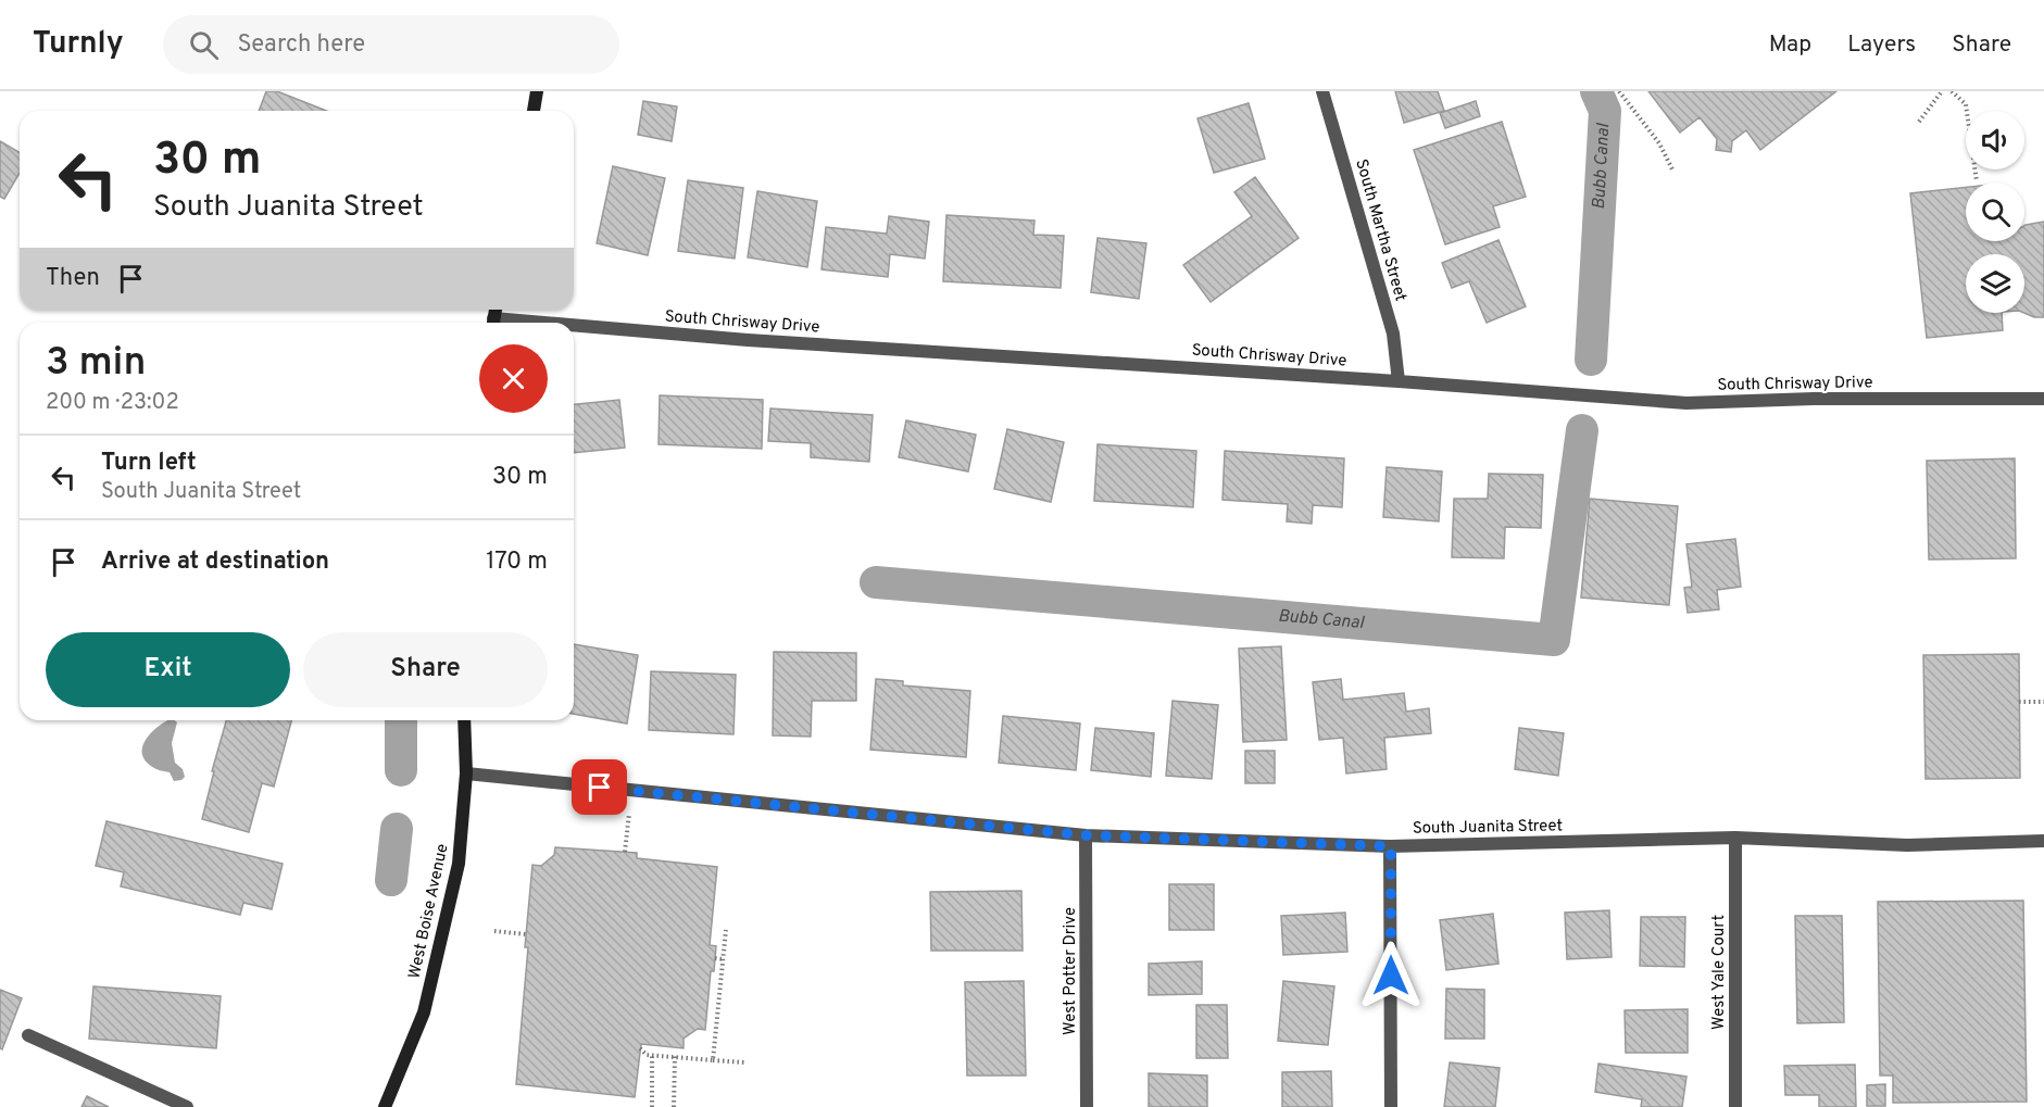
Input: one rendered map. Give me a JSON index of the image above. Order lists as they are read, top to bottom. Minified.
{"streets":{"street":["South Martha Street","South Chrisway Drive","South Juanita Street","West Boise Avenue","West Potter Drive","West Yale Court"]},"crossings":[["South Martha Street","South Chrisway Drive"],["South Juanita Street","West Boise Avenue"],["South Juanita Street","West Potter Drive"],["South Juanita Street","West Yale Court"]],"water":["Bubb Canal"],"page":{"header":"Turnly","search":"Search here","nav":["Map","Layers","Share"],"turn":["30 m","South Juanita Street"],"then":"Then","heading":["3 min","200 m · 23:02"],"list":[{"name":"Turn left","note":"South Juanita Street","value":"30 m"},{"name":"Arrive at destination","value":"170 m"}],"buttons":["Exit","Share"]}}
